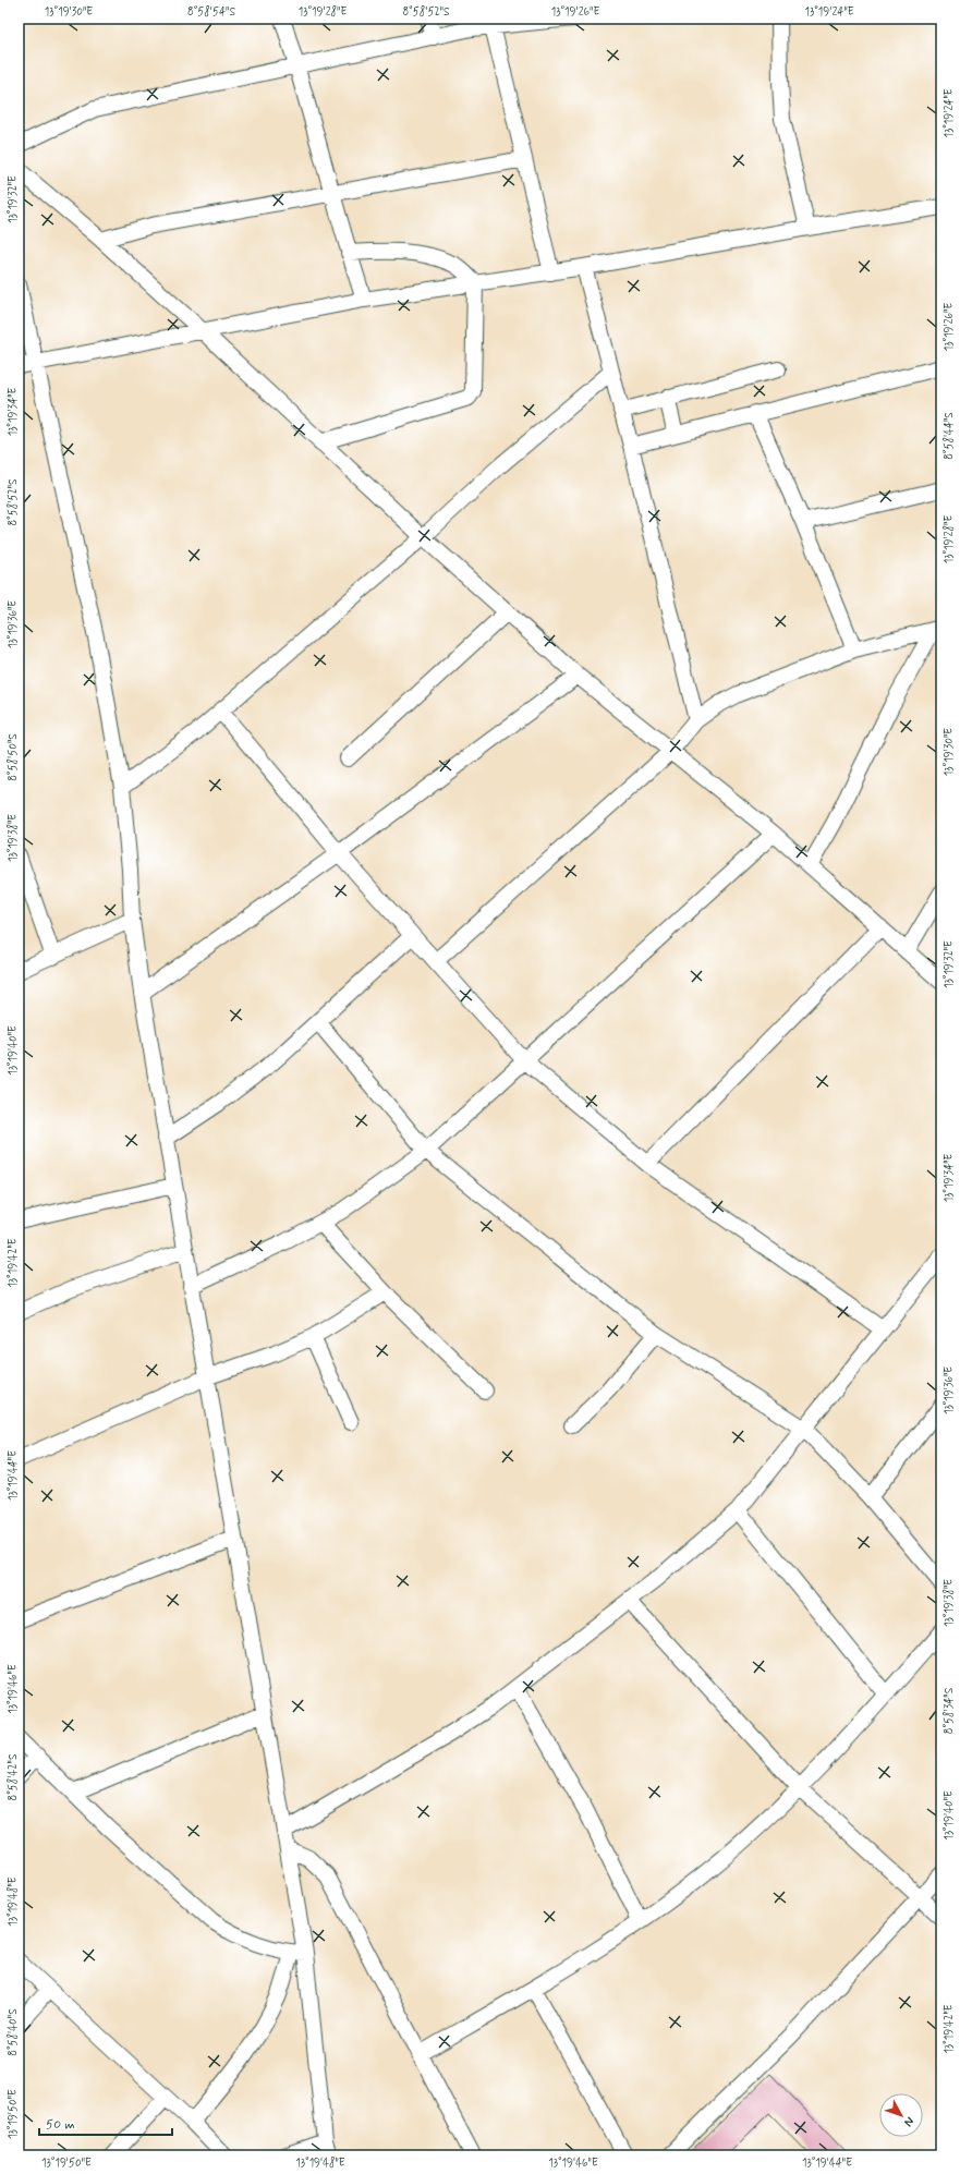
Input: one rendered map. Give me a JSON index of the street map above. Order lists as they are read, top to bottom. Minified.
{"scale_bar":"50 m","north":"bottom right","coordinates":["13°19'30\"E","8°58'54\"S","13°19'28\"E","8°58'52\"S","13°19'26\"E","13°19'24\"E","13°19'32\"E","13°19'34\"E","8°58'44\"S","13°19'36\"E","8°58'50\"S","13°19'38\"E","13°19'40\"E","13°19'42\"E","13°19'44\"E","13°19'46\"E","8°58'34\"S","8°58'42\"S","13°19'48\"E","8°58'40\"S","13°19'50\"E"]}
